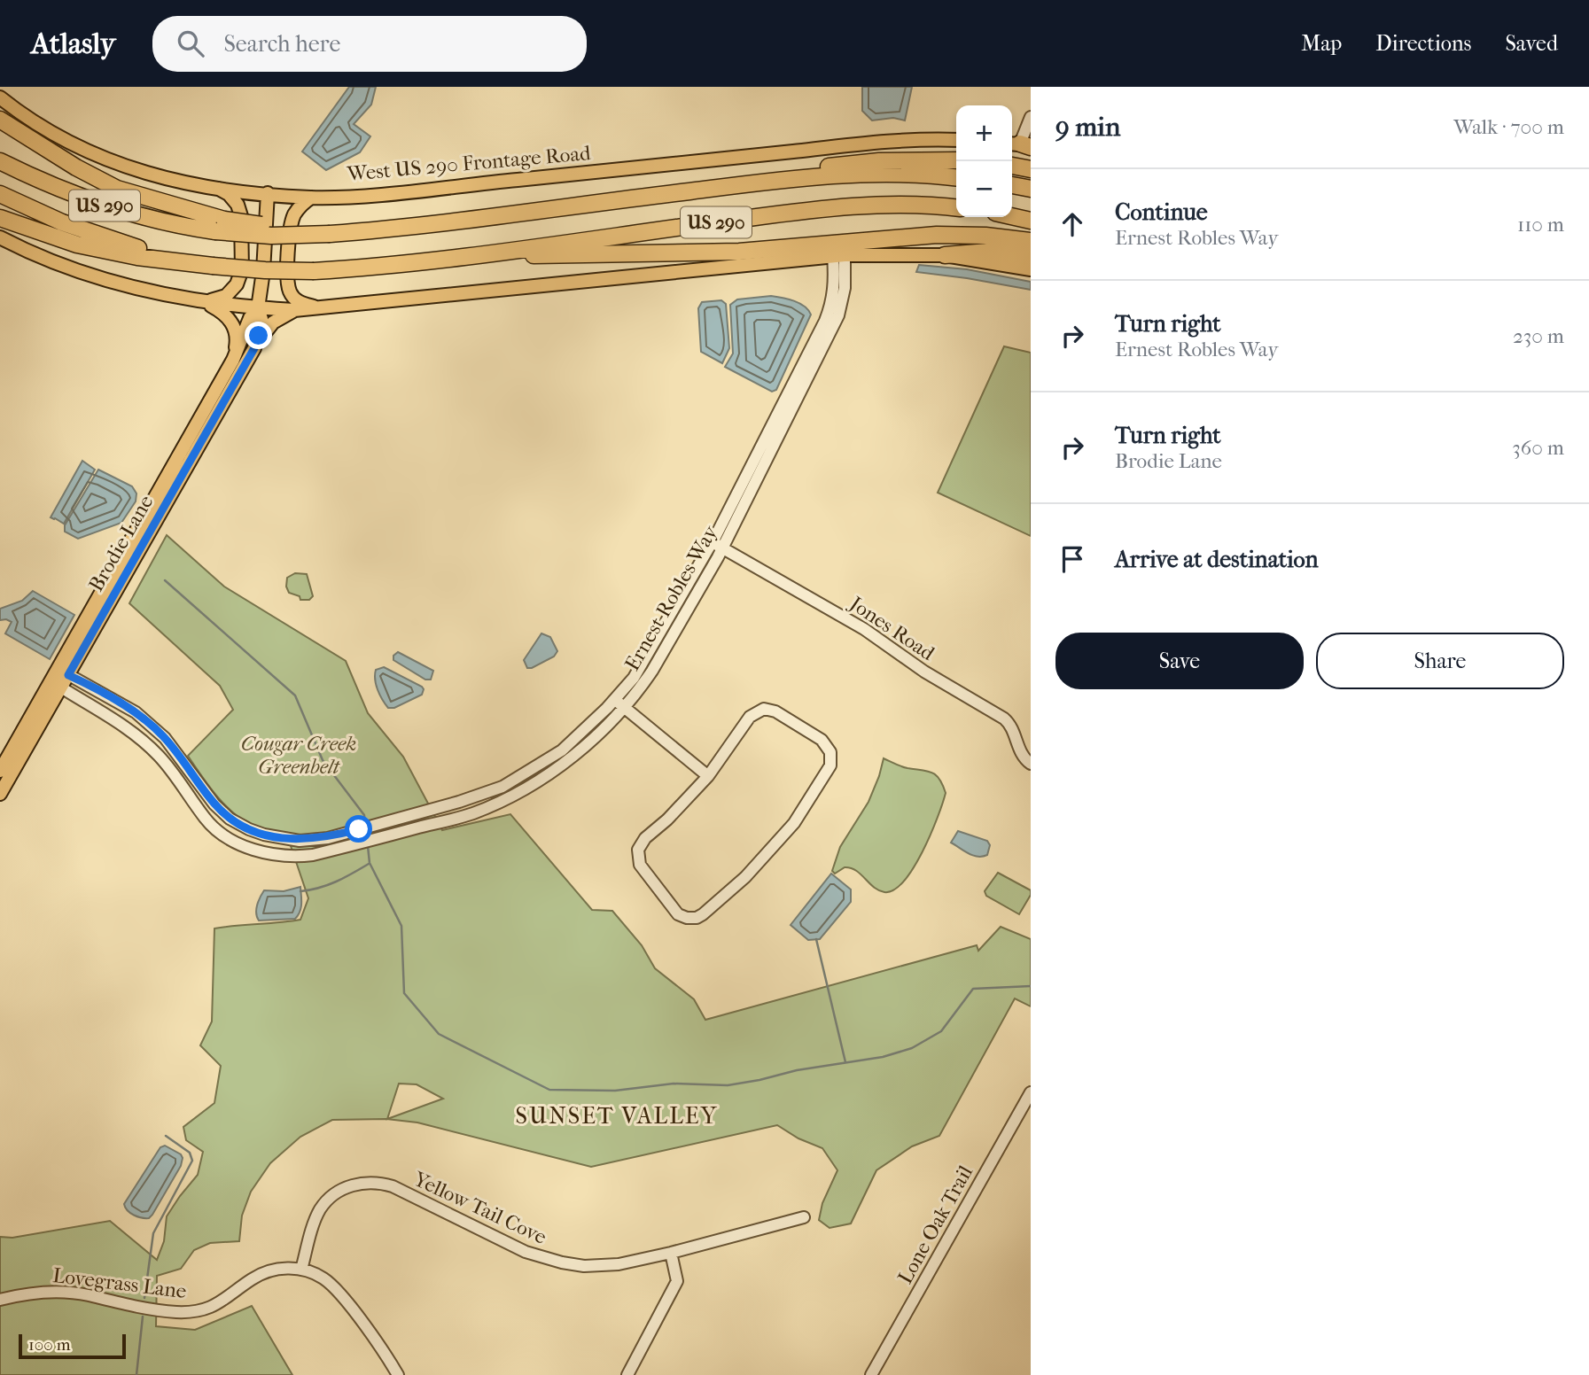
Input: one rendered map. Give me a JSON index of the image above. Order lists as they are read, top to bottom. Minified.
{"streets":{"highway":["US 290"],"main road":["West US 290 Frontage Road","Brodie Lane"],"street":["Ernest Robles Way","Jones Road","Yellow Tail Cove","Lone Oak Trail","Lovegrass Lane"]},"crossings":[["West US 290 Frontage Road","Brodie Lane"],["Brodie Lane","Ernest Robles Way"],["Ernest Robles Way","Jones Road"],["Yellow Tail Cove","Lovegrass Lane"]],"districts":["SUNSET VALLEY"],"parks":["Cougar Creek Greenbelt"],"scale_bar":"100 m","page":{"header":"Atlasly","search":"Search here","nav":["Map","Directions","Saved"],"heading":["9 min","Walk · 700 m"],"map_buttons":["+","−"],"list":[["Continue","Ernest Robles Way","110 m"],["Turn right","Ernest Robles Way","230 m"],["Turn right","Brodie Lane","360 m"],"Arrive at destination"],"buttons":["Save","Share"],"scale":"100 m"}}
